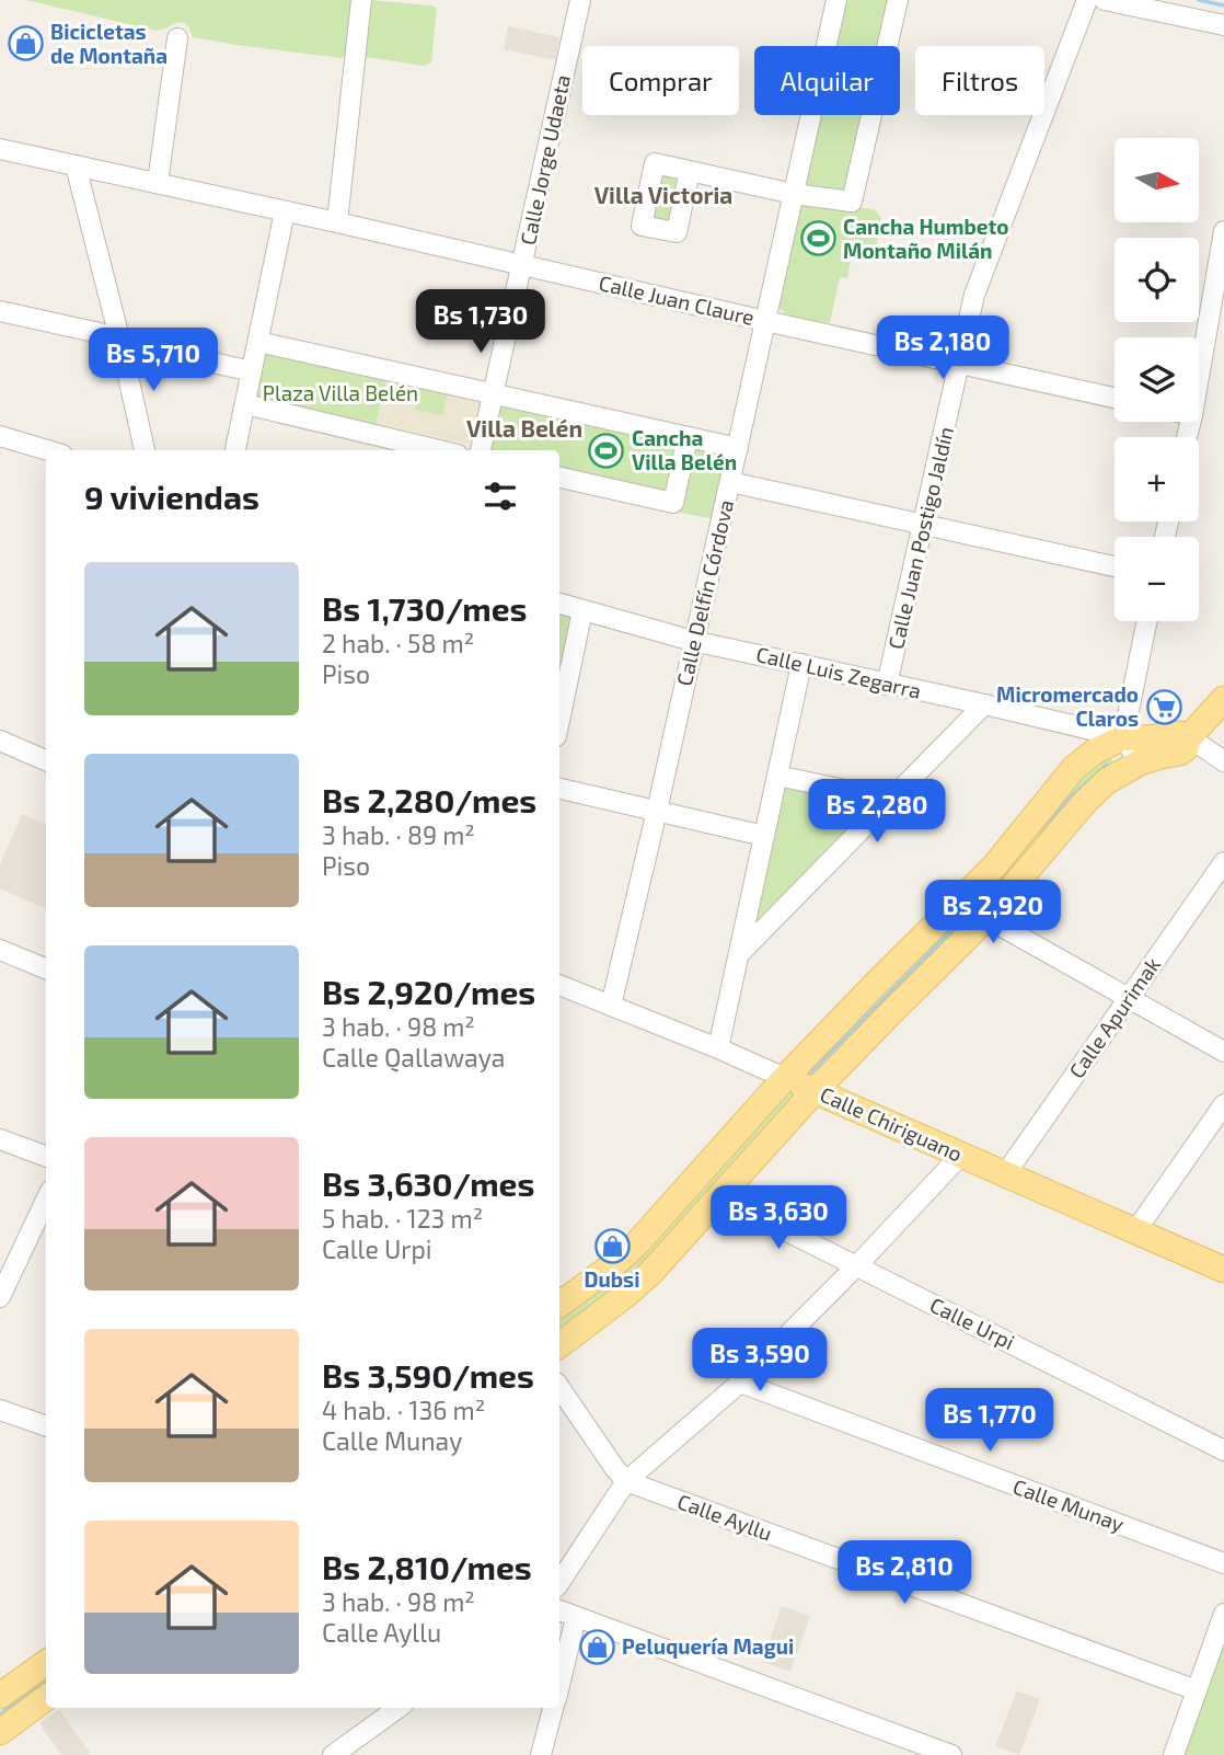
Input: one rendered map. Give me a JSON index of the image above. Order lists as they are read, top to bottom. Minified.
{"streets":{"main road":["Calle Chiriguano"],"street":["Calle Jorge Udaeta","Calle Juan Claure","Calle Juan Postigo Jaldín","Calle Delfín Córdova","Calle Luis Zegarra","Calle Apurimak","Calle Urpi","Calle Munay","Calle Ayllu"]},"crossings":[["Calle Jorge Udaeta","Calle Juan Claure"],["Calle Juan Claure","Calle Juan Postigo Jaldín"],["Calle Juan Claure","Calle Delfín Córdova"],["Calle Juan Postigo Jaldín","Calle Luis Zegarra"],["Calle Delfín Córdova","Calle Luis Zegarra"],["Calle Delfín Córdova","Calle Chiriguano"],["Calle Apurimak","Calle Chiriguano"]],"districts":["Villa Victoria","Villa Belén"],"parks":["Plaza Villa Belén"],"places":{"shop":["Bicicletas de Montaña","Dubsi","Peluquería Magui"],"sports":["Cancha Humbeto Montaño Milán","Cancha Villa Belén"],"supermarket":["Micromercado Claros"]},"north":"right","page":{"chip":["Comprar","Alquilar","Filtros"],"map_buttons":["+","−"],"price":["Bs 1,730","Bs 2,180","Bs 5,710","Bs 2,280","Bs 2,920","Bs 3,630","Bs 3,590","Bs 1,770","Bs 2,810"],"heading":"9 viviendas","list":[{"name":"Bs 1,730/mes","note":"2 hab. · 58 m² · Piso"},{"name":"Bs 2,280/mes","note":"3 hab. · 89 m² · Piso"},{"name":"Bs 2,920/mes","note":"3 hab. · 98 m² · Calle Qallawaya"},{"name":"Bs 3,630/mes","note":"5 hab. · 123 m² · Calle Urpi"},{"name":"Bs 3,590/mes","note":"4 hab. · 136 m² · Calle Munay"},{"name":"Bs 2,810/mes","note":"3 hab. · 98 m² · Calle Ayllu"}]}}
